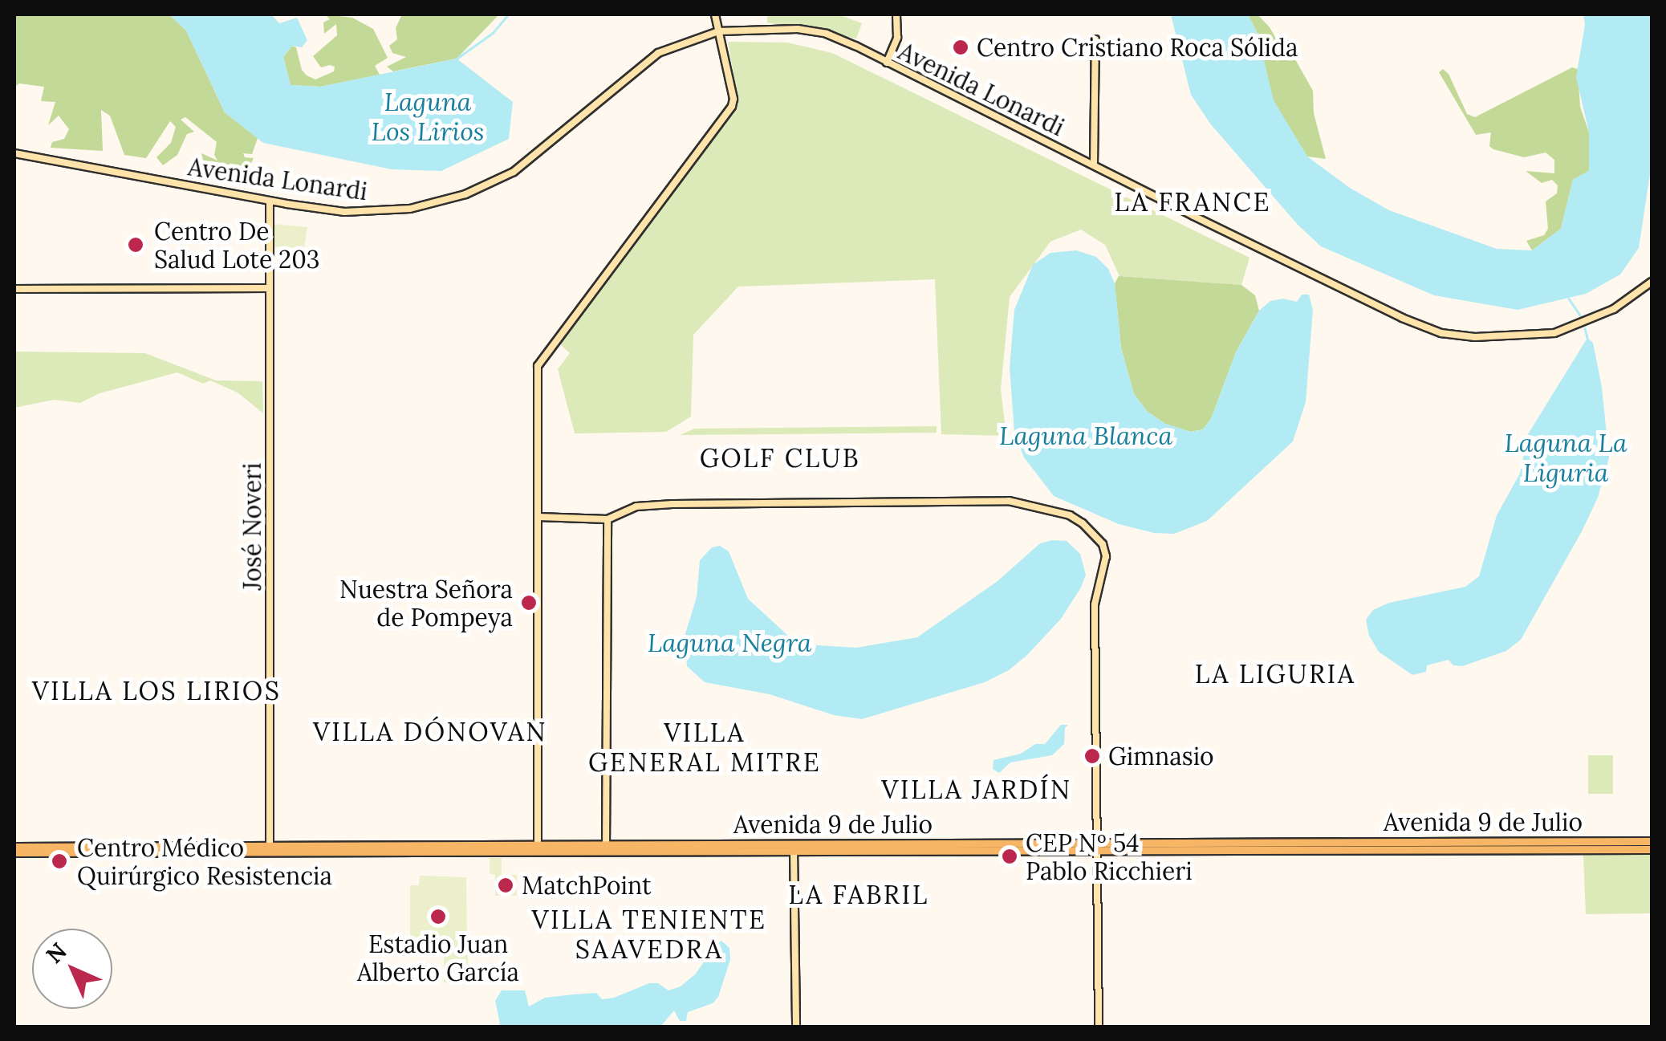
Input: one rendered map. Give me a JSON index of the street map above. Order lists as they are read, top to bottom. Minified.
{"streets":{"main road":["Avenida 9 de Julio"],"street":["Avenida Lonardi","José Noveri"]},"crossings":[["Avenida Lonardi","José Noveri"],["José Noveri","Avenida 9 de Julio"]],"districts":["LA FRANCE","GOLF CLUB","LA LIGURIA","VILLA LOS LIRIOS","VILLA DÓNOVAN","VILLA GENERAL MITRE","VILLA JARDÍN","LA FABRIL","VILLA TENIENTE SAAVEDRA"],"water":["Laguna Los Lirios","Laguna Blanca","Laguna La Liguria","Laguna Negra"],"places":["Centro Cristiano Roca Sólida","Centro De Salud Lote 203","Nuestra Señora de Pompeya","Gimnasio","CEP Nº 54 Pablo Ricchieri","Centro Médico Quirúrgico Resistencia","MatchPoint","Estadio Juan Alberto García"],"north":"top left"}
